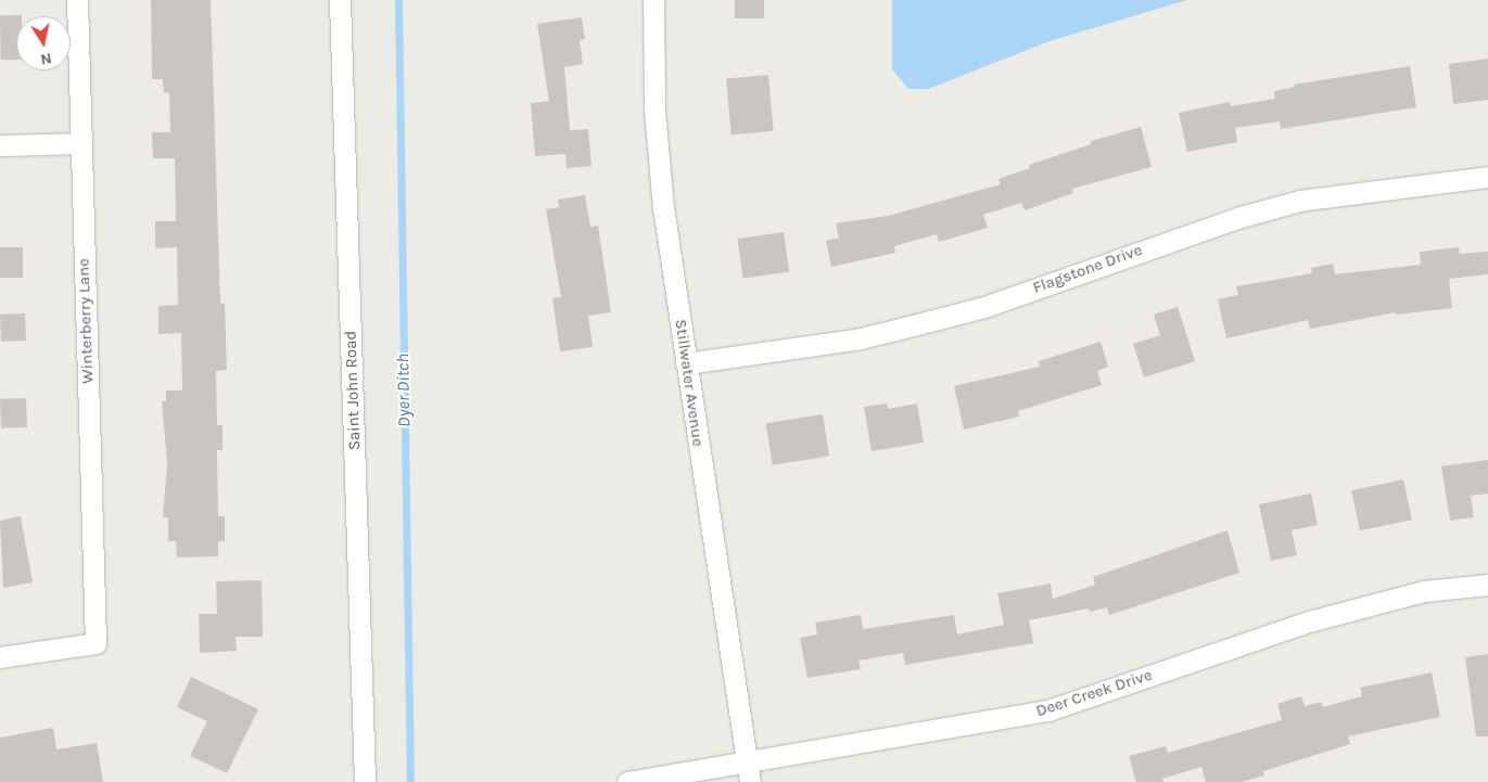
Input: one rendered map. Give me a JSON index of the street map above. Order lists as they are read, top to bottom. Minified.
{"streets":{"street":["Flagstone Drive","Winterberry Lane","Stillwater Avenue","Saint John Road","Deer Creek Drive"]},"crossings":[["Flagstone Drive","Stillwater Avenue"],["Stillwater Avenue","Deer Creek Drive"]],"water":["Dyer Ditch"],"north":"bottom"}
